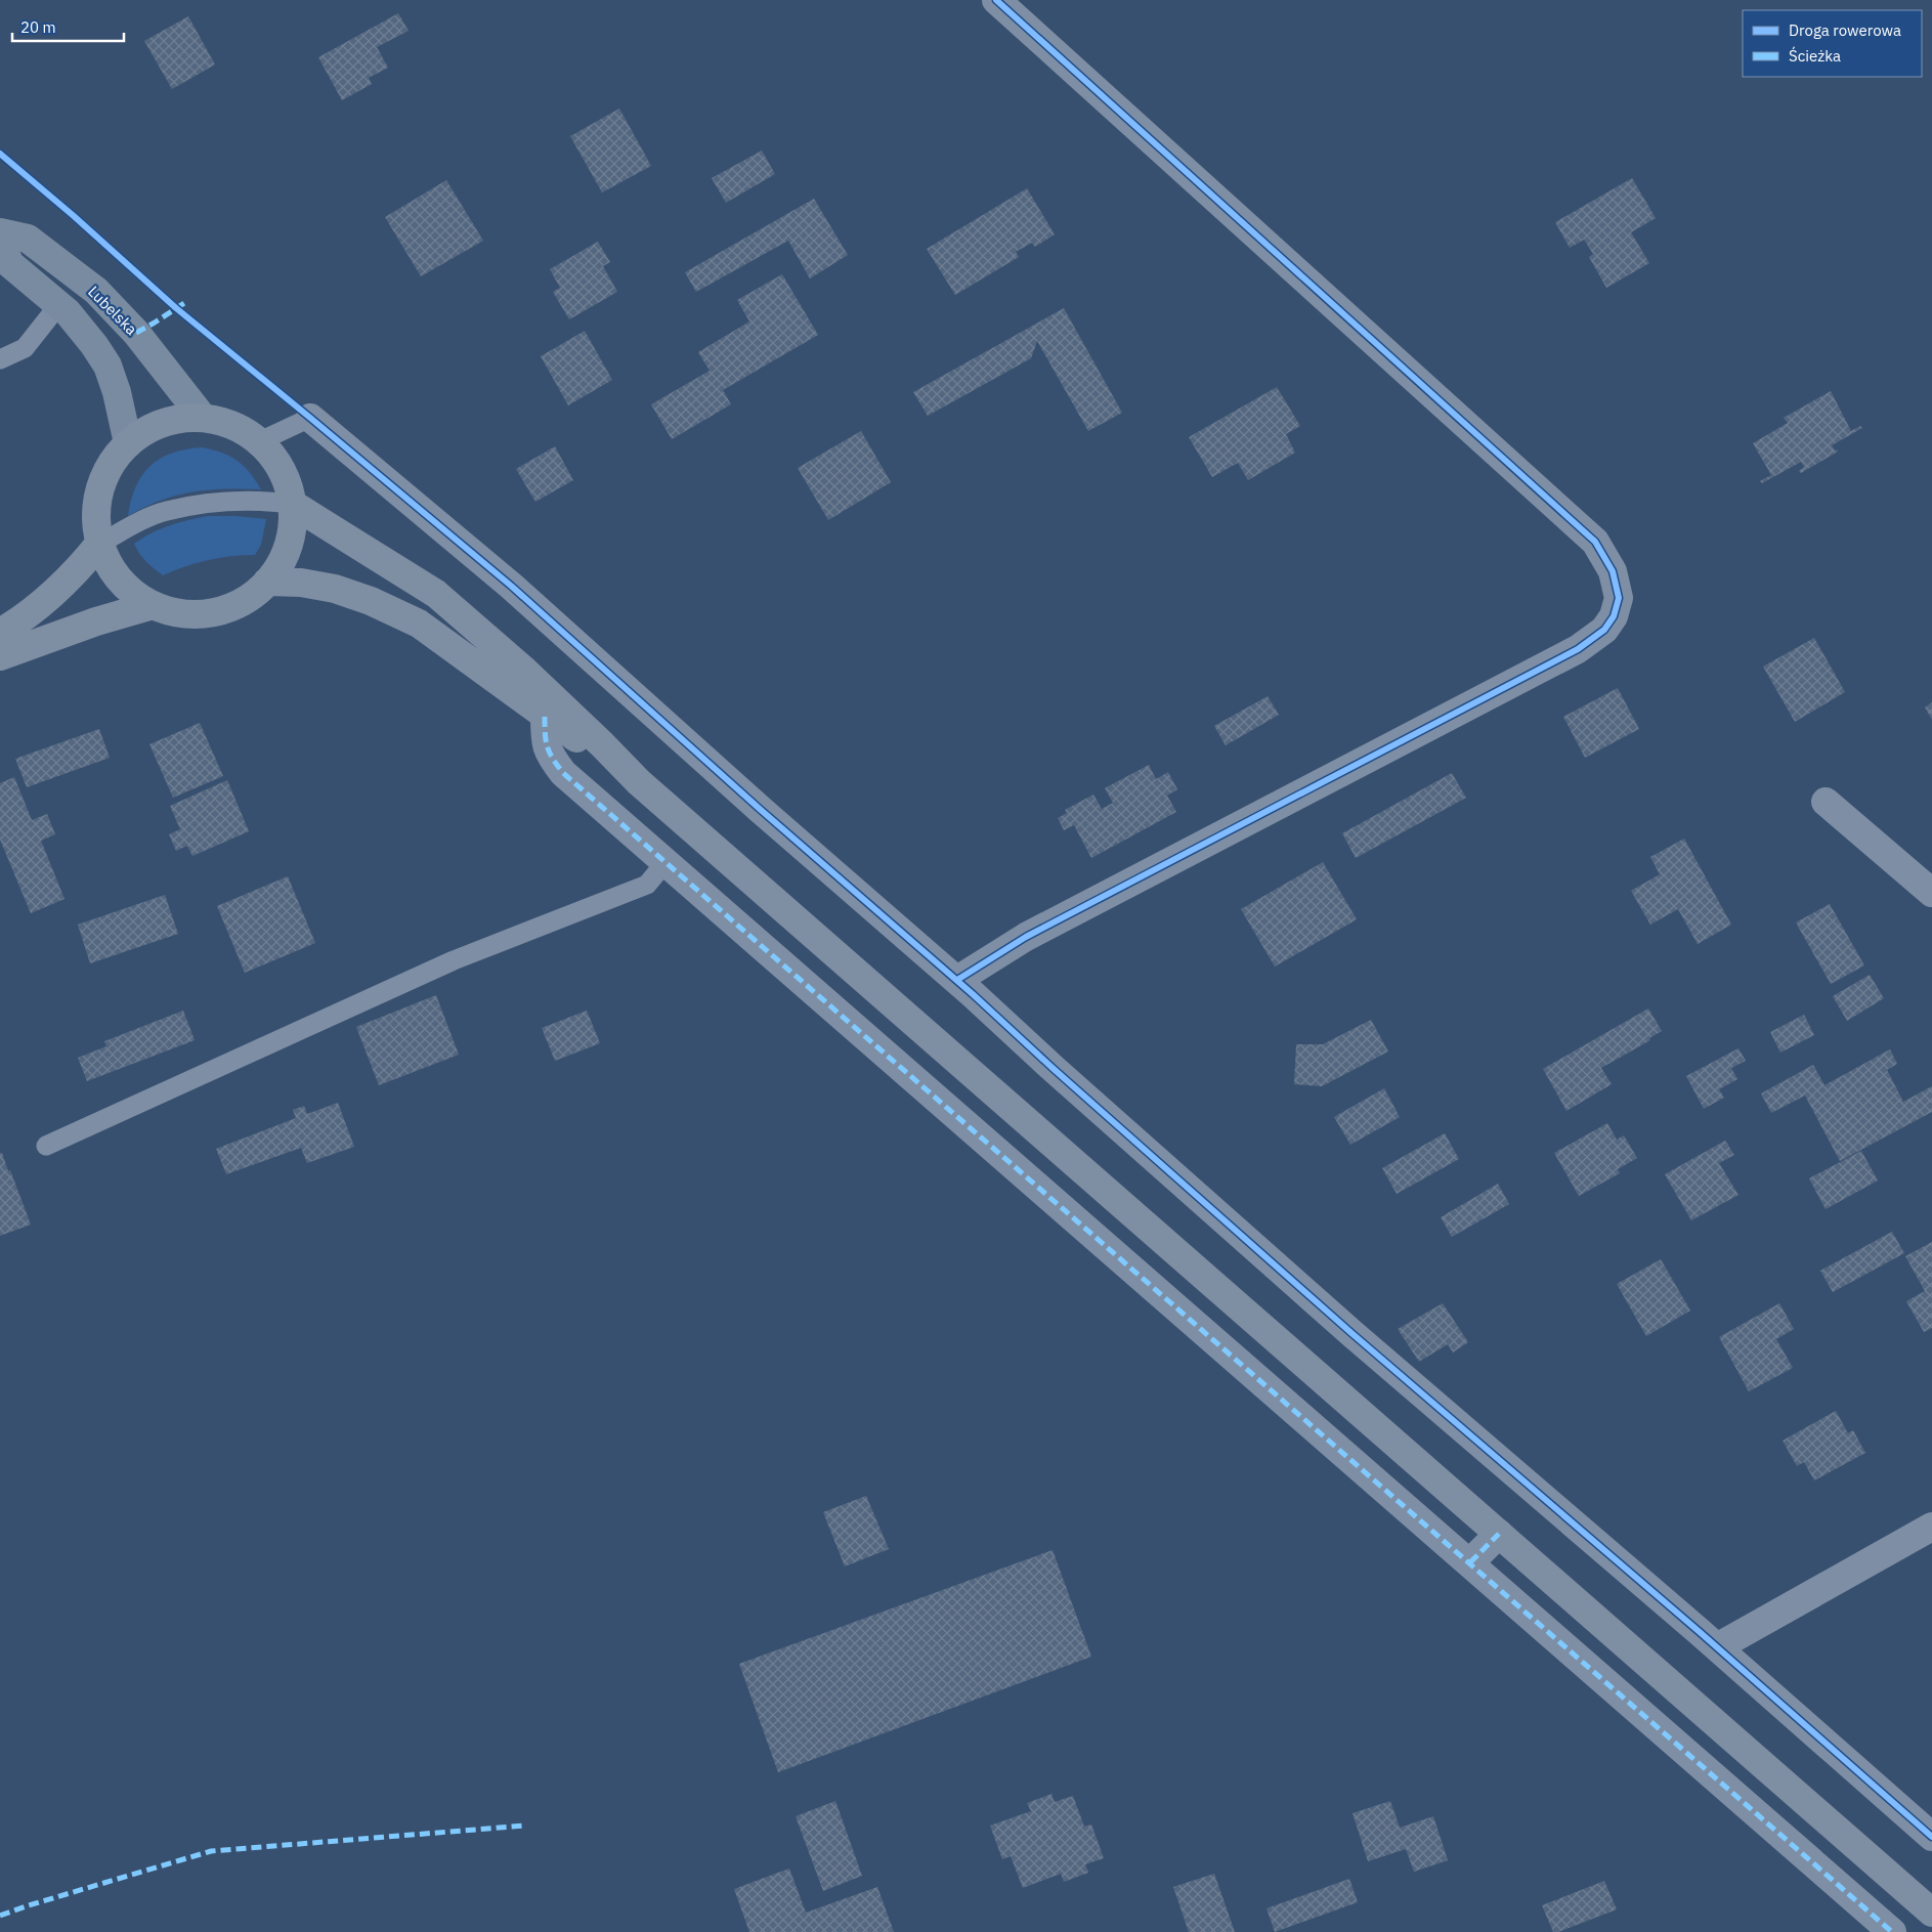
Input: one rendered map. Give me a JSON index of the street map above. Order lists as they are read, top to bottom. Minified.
{"streets":{"main road":["Lubelska"]},"legend":["Droga rowerowa","Ścieżka"],"scale_bar":"20 m"}
